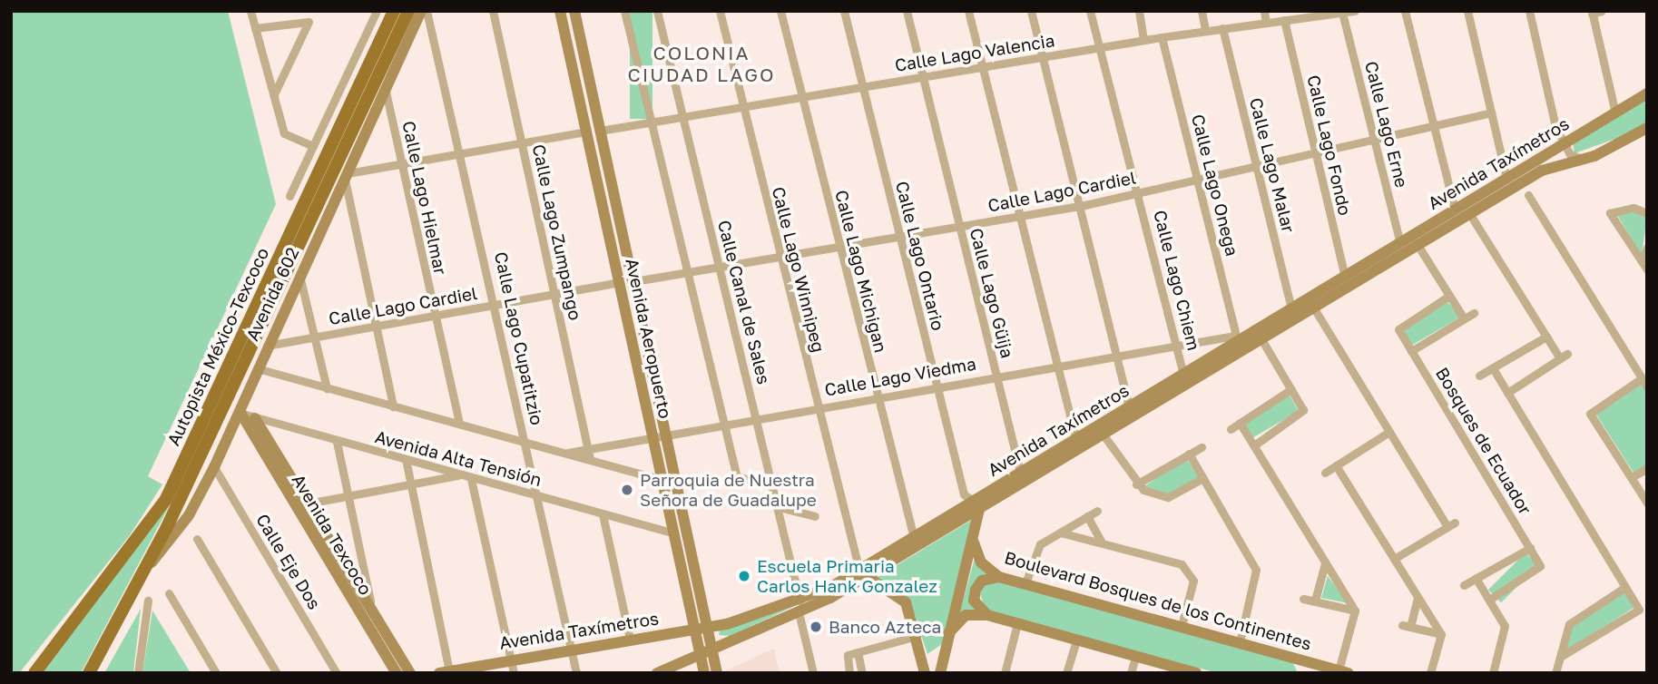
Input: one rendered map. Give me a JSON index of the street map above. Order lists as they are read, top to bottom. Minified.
{"streets":{"main road":["Avenida Taxímetros","Avenida 602","Avenida Aeropuerto","Autopista México-Texcoco","Avenida Texcoco","Boulevard Bosques de los Continentes"],"street":["Calle Lago Valencia","Calle Lago Erne","Calle Lago Fondo","Calle Lago Malar","Calle Lago Onega","Calle Lago Cardiel","Calle Lago Hielmar","Calle Lago Zumpango","Calle Lago Ontario","Calle Lago Winnipeg","Calle Lago Michigan","Calle Lago Chiem","Calle Lago Güija","Calle Canal de Sales","Calle Lago Cupatitzio","Calle Lago Viedma","Bosques de Ecuador","Avenida Alta Tensión","Calle Eje Dos"]},"crossings":[["Calle Lago Valencia","Calle Lago Erne"],["Calle Lago Valencia","Calle Lago Fondo"],["Calle Lago Valencia","Calle Lago Malar"],["Calle Lago Valencia","Calle Lago Onega"],["Calle Lago Valencia","Calle Lago Ontario"],["Calle Lago Valencia","Calle Lago Winnipeg"],["Calle Lago Valencia","Calle Lago Michigan"],["Calle Lago Valencia","Calle Lago Chiem"],["Calle Lago Valencia","Calle Lago Güija"],["Calle Lago Valencia","Calle Canal de Sales"],["Calle Lago Valencia","Avenida Aeropuerto"],["Calle Lago Erne","Avenida Taxímetros"],["Calle Lago Erne","Calle Lago Cardiel"],["Calle Lago Fondo","Avenida Taxímetros"],["Calle Lago Fondo","Calle Lago Cardiel"],["Avenida Taxímetros","Calle Lago Malar"],["Avenida Taxímetros","Calle Lago Onega"],["Avenida Taxímetros","Calle Lago Ontario"],["Avenida Taxímetros","Calle Lago Winnipeg"],["Avenida Taxímetros","Calle Lago Michigan"],["Avenida Taxímetros","Calle Lago Chiem"],["Avenida Taxímetros","Calle Lago Güija"],["Avenida Taxímetros","Calle Canal de Sales"],["Avenida Taxímetros","Calle Lago Cupatitzio"],["Avenida Taxímetros","Avenida Aeropuerto"],["Avenida Taxímetros","Calle Lago Viedma"],["Calle Lago Malar","Calle Lago Cardiel"],["Calle Lago Onega","Calle Lago Cardiel"],["Calle Lago Onega","Calle Lago Viedma"],["Calle Lago Cardiel","Calle Lago Hielmar"],["Calle Lago Cardiel","Calle Lago Zumpango"],["Calle Lago Cardiel","Calle Lago Ontario"],["Calle Lago Cardiel","Calle Lago Winnipeg"],["Calle Lago Cardiel","Calle Lago Michigan"],["Calle Lago Cardiel","Calle Lago Chiem"],["Calle Lago Cardiel","Calle Lago Güija"],["Calle Lago Cardiel","Avenida 602"],["Calle Lago Cardiel","Calle Canal de Sales"],["Calle Lago Cardiel","Calle Lago Cupatitzio"],["Calle Lago Cardiel","Avenida Aeropuerto"],["Calle Lago Hielmar","Avenida 602"],["Calle Lago Hielmar","Avenida Alta Tensión"],["Calle Lago Zumpango","Calle Lago Viedma"],["Calle Lago Zumpango","Avenida Alta Tensión"],["Calle Lago Ontario","Calle Lago Viedma"],["Calle Lago Winnipeg","Calle Lago Viedma"],["Calle Lago Michigan","Calle Lago Viedma"],["Calle Lago Chiem","Calle Lago Viedma"],["Calle Lago Güija","Calle Lago Viedma"],["Avenida 602","Autopista México-Texcoco"],["Avenida 602","Avenida Alta Tensión"],["Avenida 602","Avenida Texcoco"],["Avenida 602","Calle Eje Dos"],["Calle Canal de Sales","Calle Lago Viedma"],["Calle Lago Cupatitzio","Avenida Alta Tensión"],["Avenida Aeropuerto","Calle Lago Viedma"],["Avenida Aeropuerto","Avenida Alta Tensión"],["Calle Lago Viedma","Avenida Alta Tensión"],["Avenida Alta Tensión","Avenida Texcoco"]],"districts":["COLONIA CIUDAD LAGO"],"places":["Parroquia de Nuestra Señora de Guadalupe","Escuela Primaria Carlos Hank Gonzalez","Banco Azteca"]}
